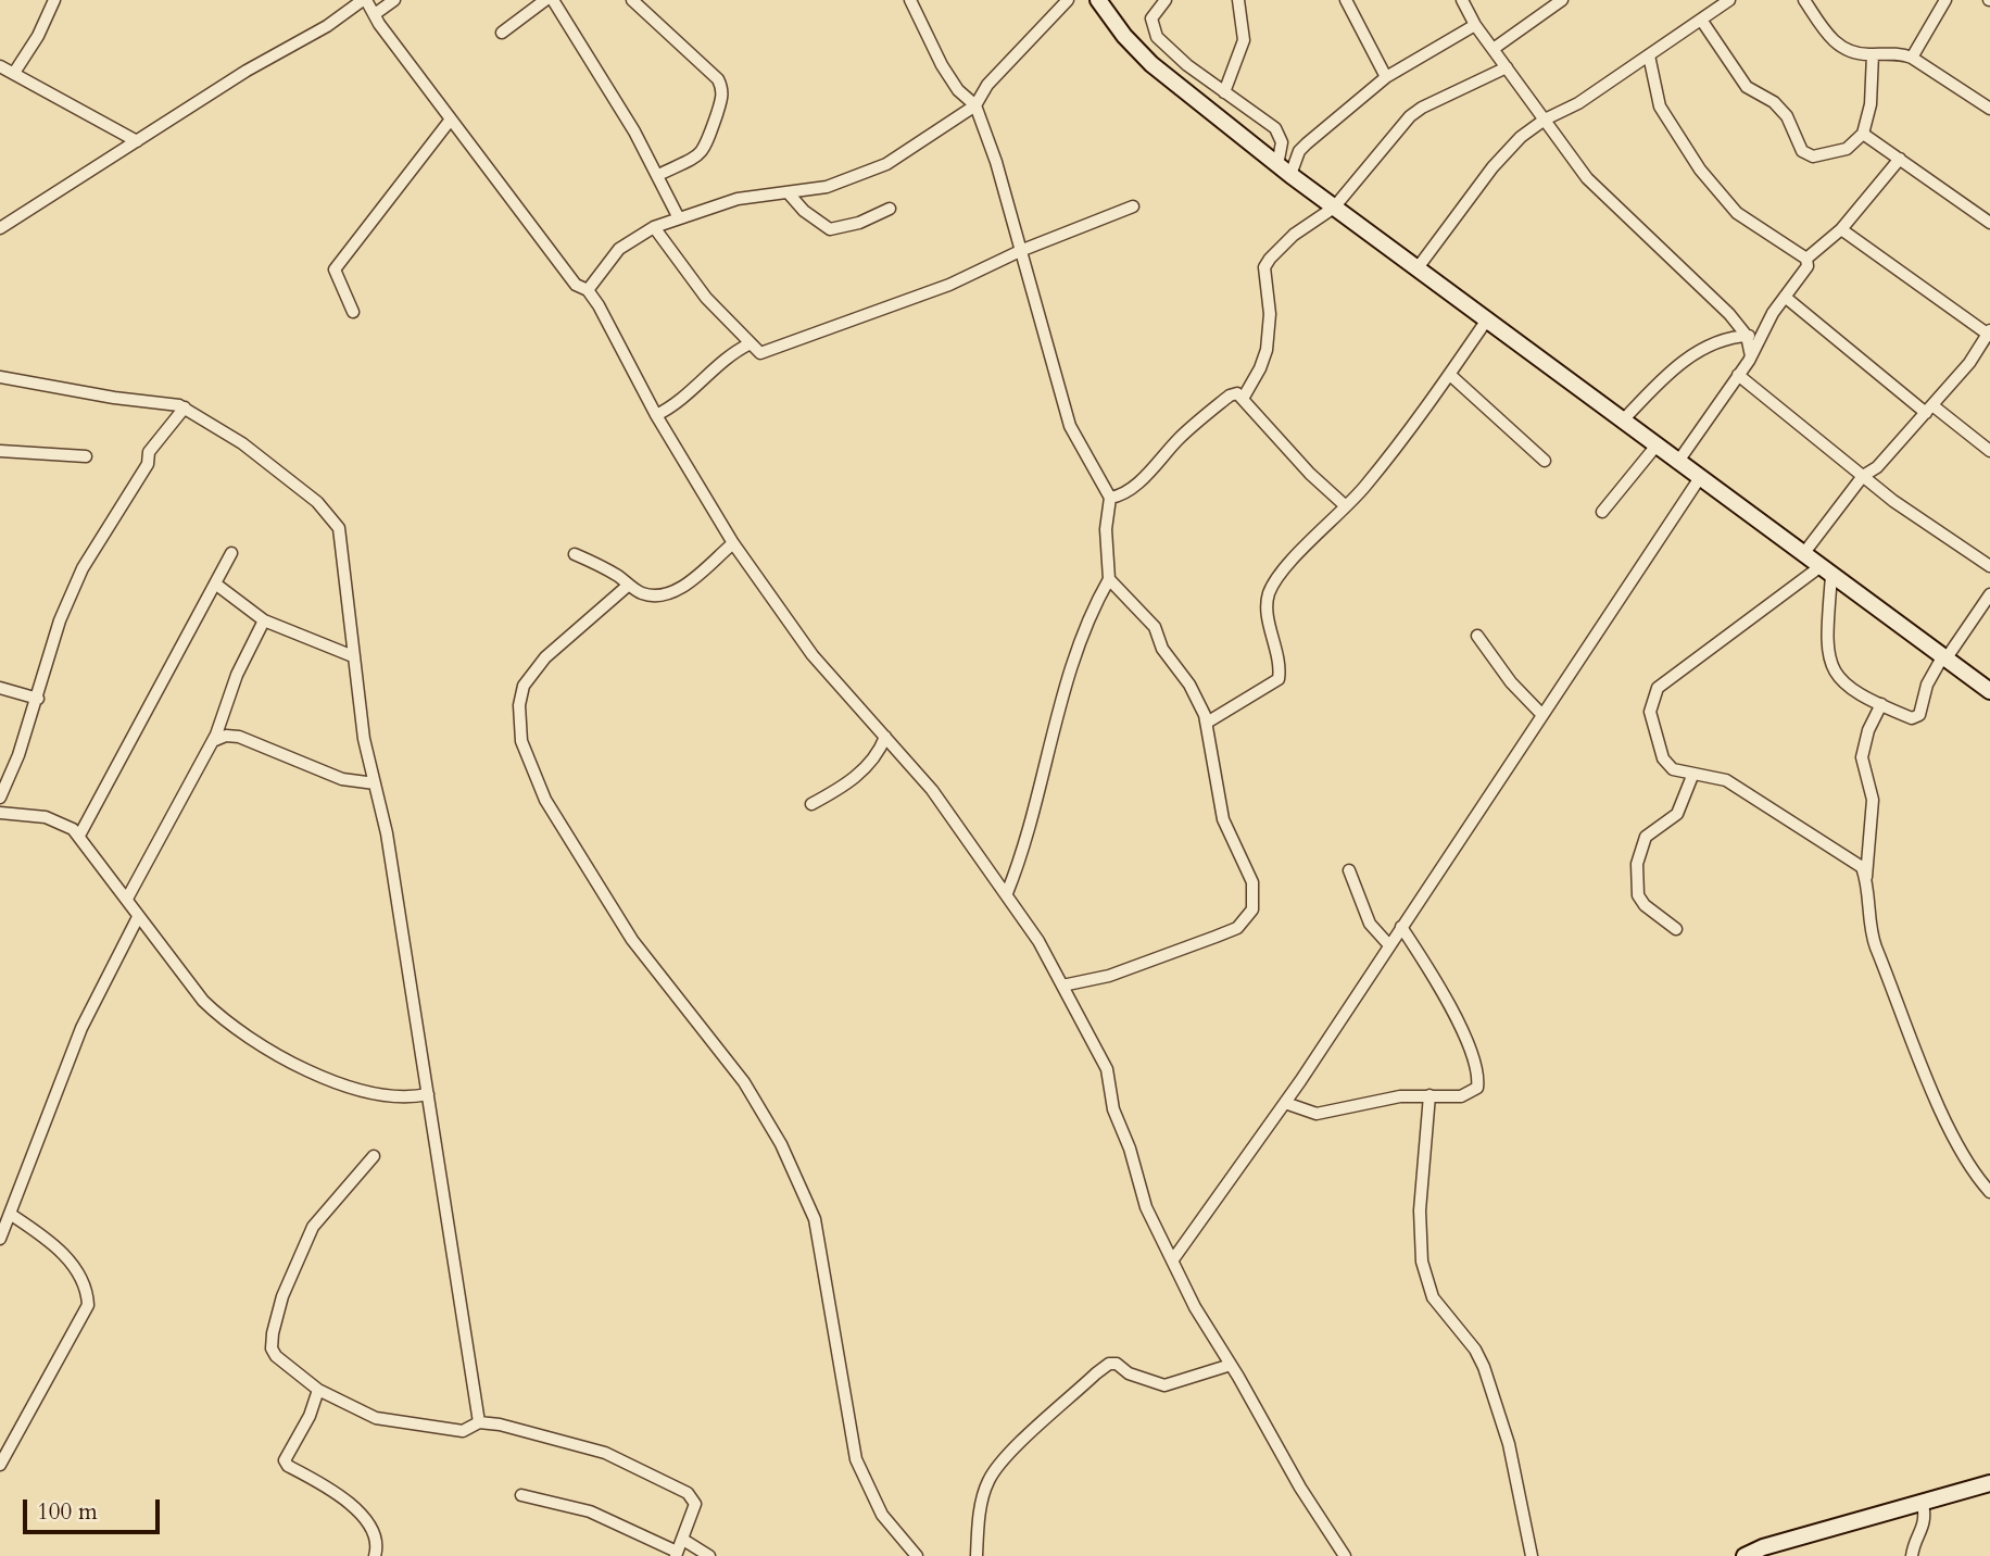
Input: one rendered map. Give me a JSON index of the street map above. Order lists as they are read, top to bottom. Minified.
{"scale_bar":"100 m"}
